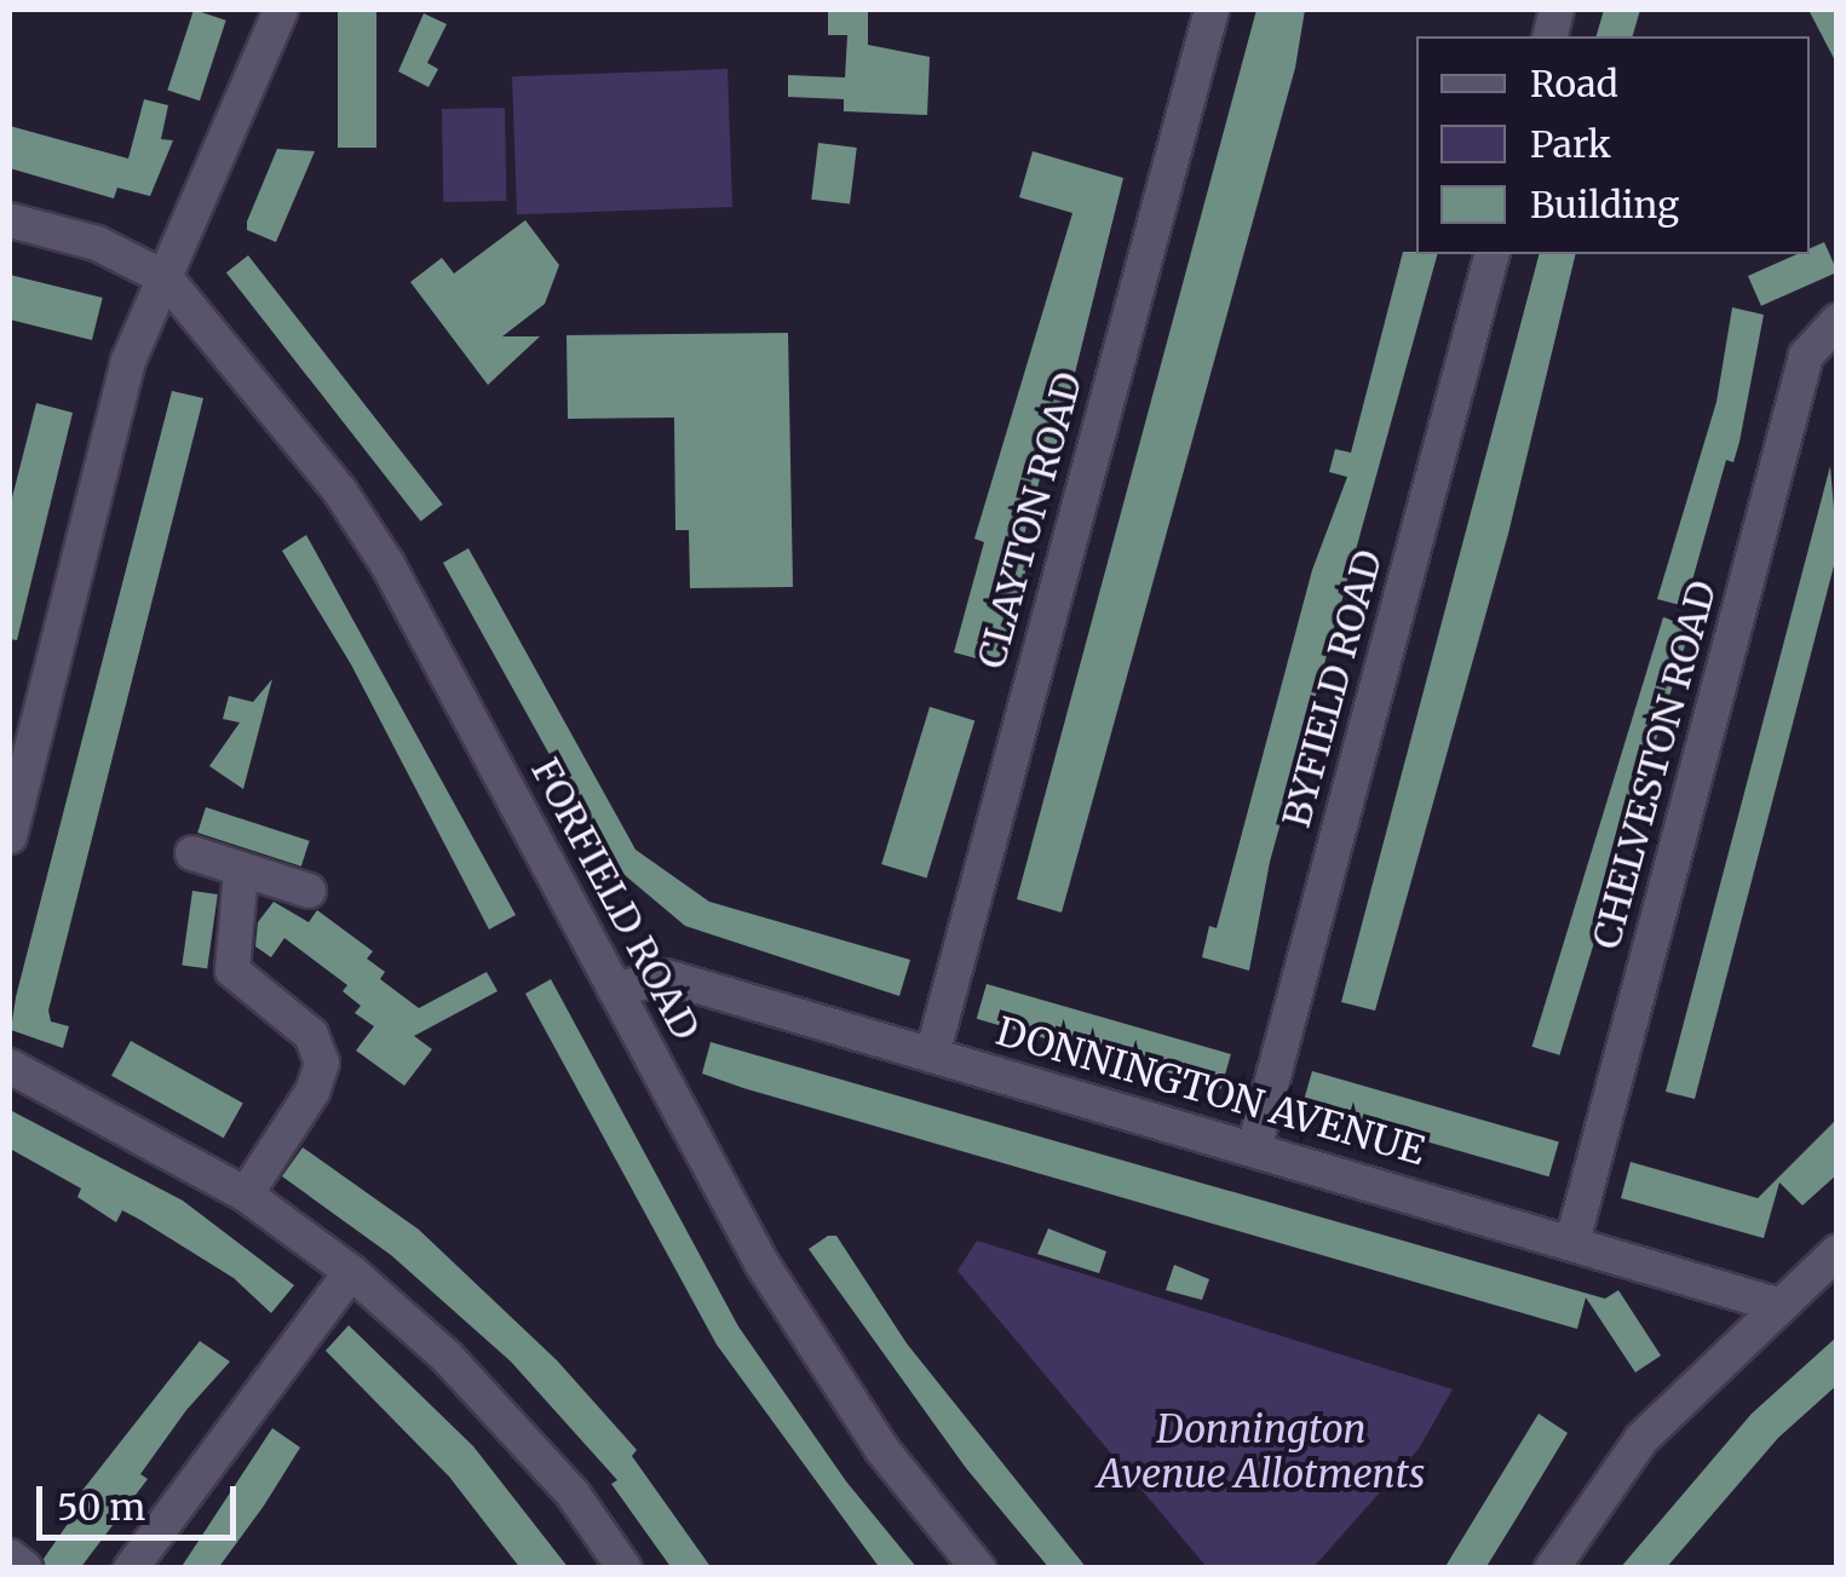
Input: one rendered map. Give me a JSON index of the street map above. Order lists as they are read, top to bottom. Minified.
{"streets":{"street":["CLAYTON ROAD","BYFIELD ROAD","CHELVESTON ROAD","FORFIELD ROAD","DONNINGTON AVENUE"]},"crossings":[["CLAYTON ROAD","DONNINGTON AVENUE"],["BYFIELD ROAD","DONNINGTON AVENUE"],["CHELVESTON ROAD","DONNINGTON AVENUE"],["FORFIELD ROAD","DONNINGTON AVENUE"]],"parks":["Donnington Avenue Allotments"],"legend":["Road","Park","Building"],"scale_bar":"50 m"}
